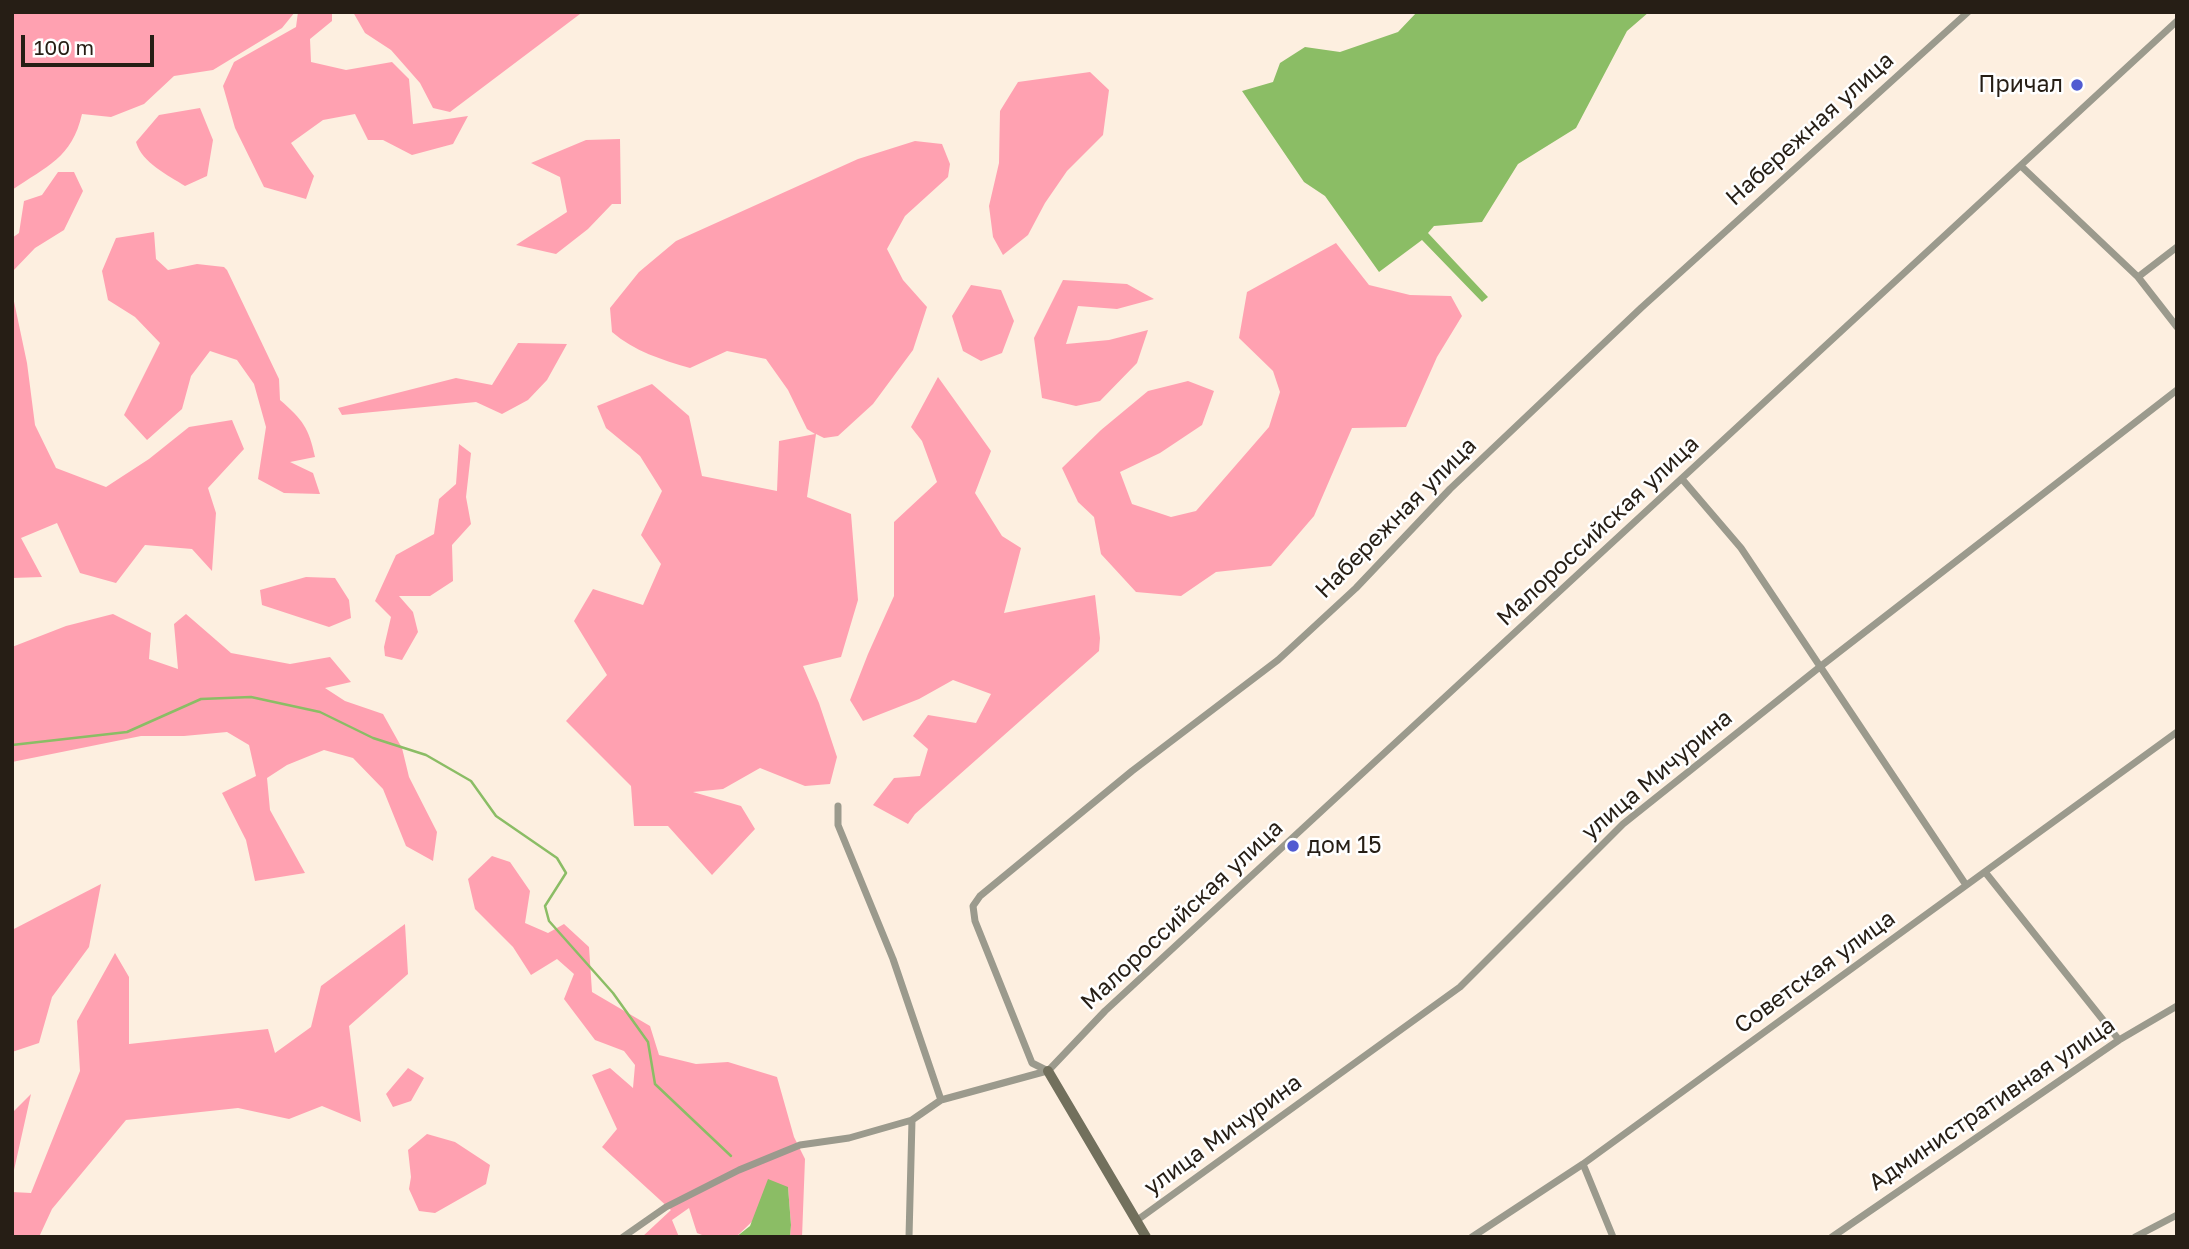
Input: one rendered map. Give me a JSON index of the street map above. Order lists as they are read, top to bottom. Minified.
{"streets":{"street":["Набережная улица","Малороссийская улица","улица Мичурина","Советская улица","Административная улица"]},"crossings":[["Набережная улица","Малороссийская улица"]],"places":["Причал","дом 15"],"scale_bar":"100 m"}
